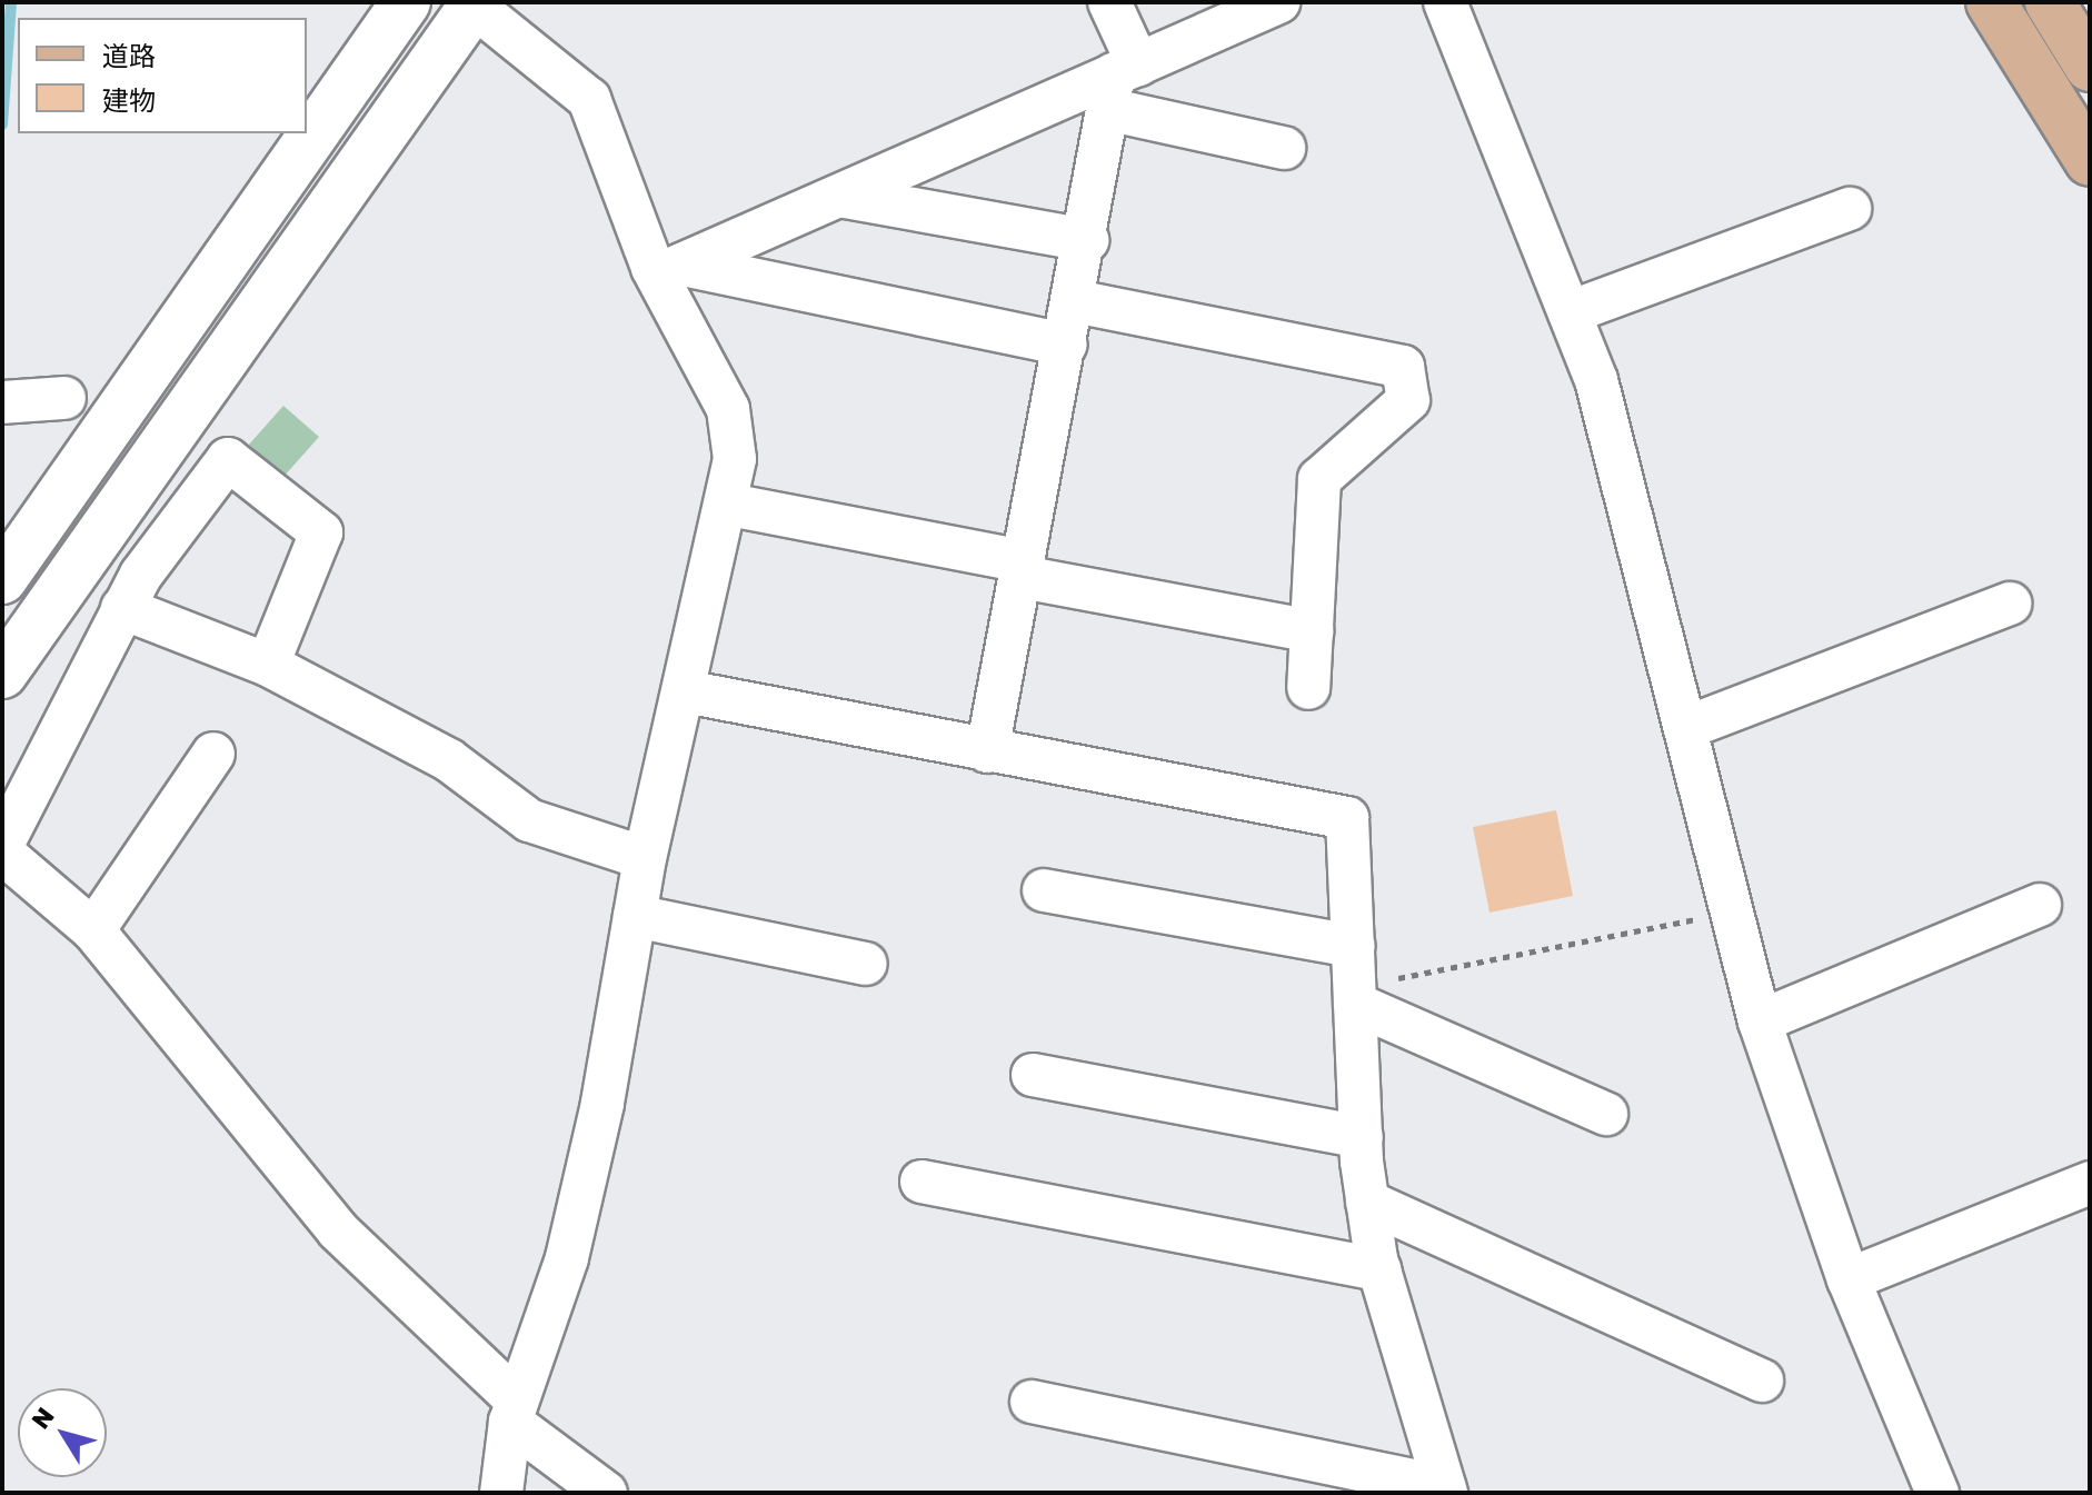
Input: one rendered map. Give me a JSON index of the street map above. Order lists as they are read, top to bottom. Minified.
{"legend":["道路","建物"],"north":"top left"}
